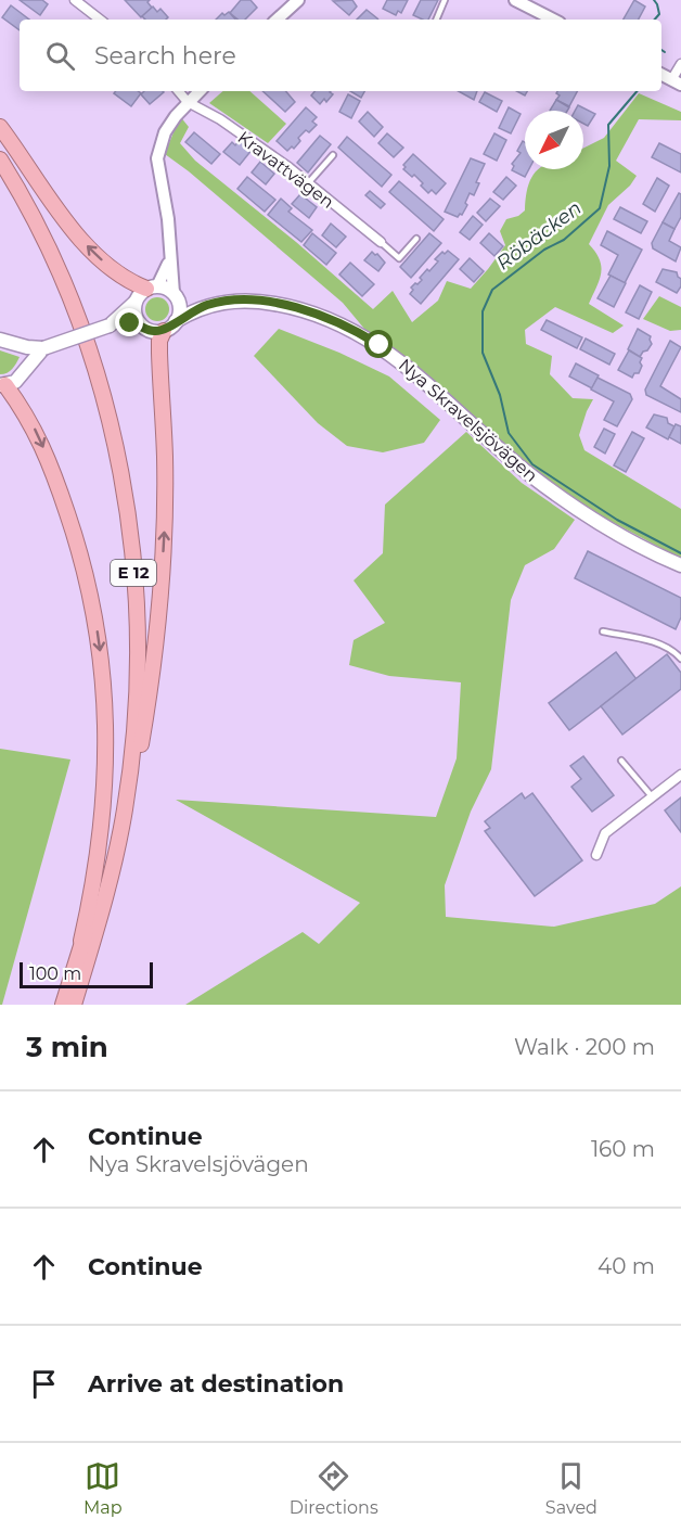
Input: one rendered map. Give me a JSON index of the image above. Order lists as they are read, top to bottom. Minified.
{"streets":{"highway":["E 12"],"main road":["Nya Skravelsjövägen"],"street":["Kravattvägen"]},"water":["Röbäcken"],"scale_bar":"100 m","north":"bottom left","page":{"search":"Search here","scale":"100 m","heading":["3 min","Walk · 200 m"],"list":[["Continue","Nya Skravelsjövägen","160 m"],["Continue","40 m"],"Arrive at destination"],"nav":["Map","Directions","Saved"]}}
